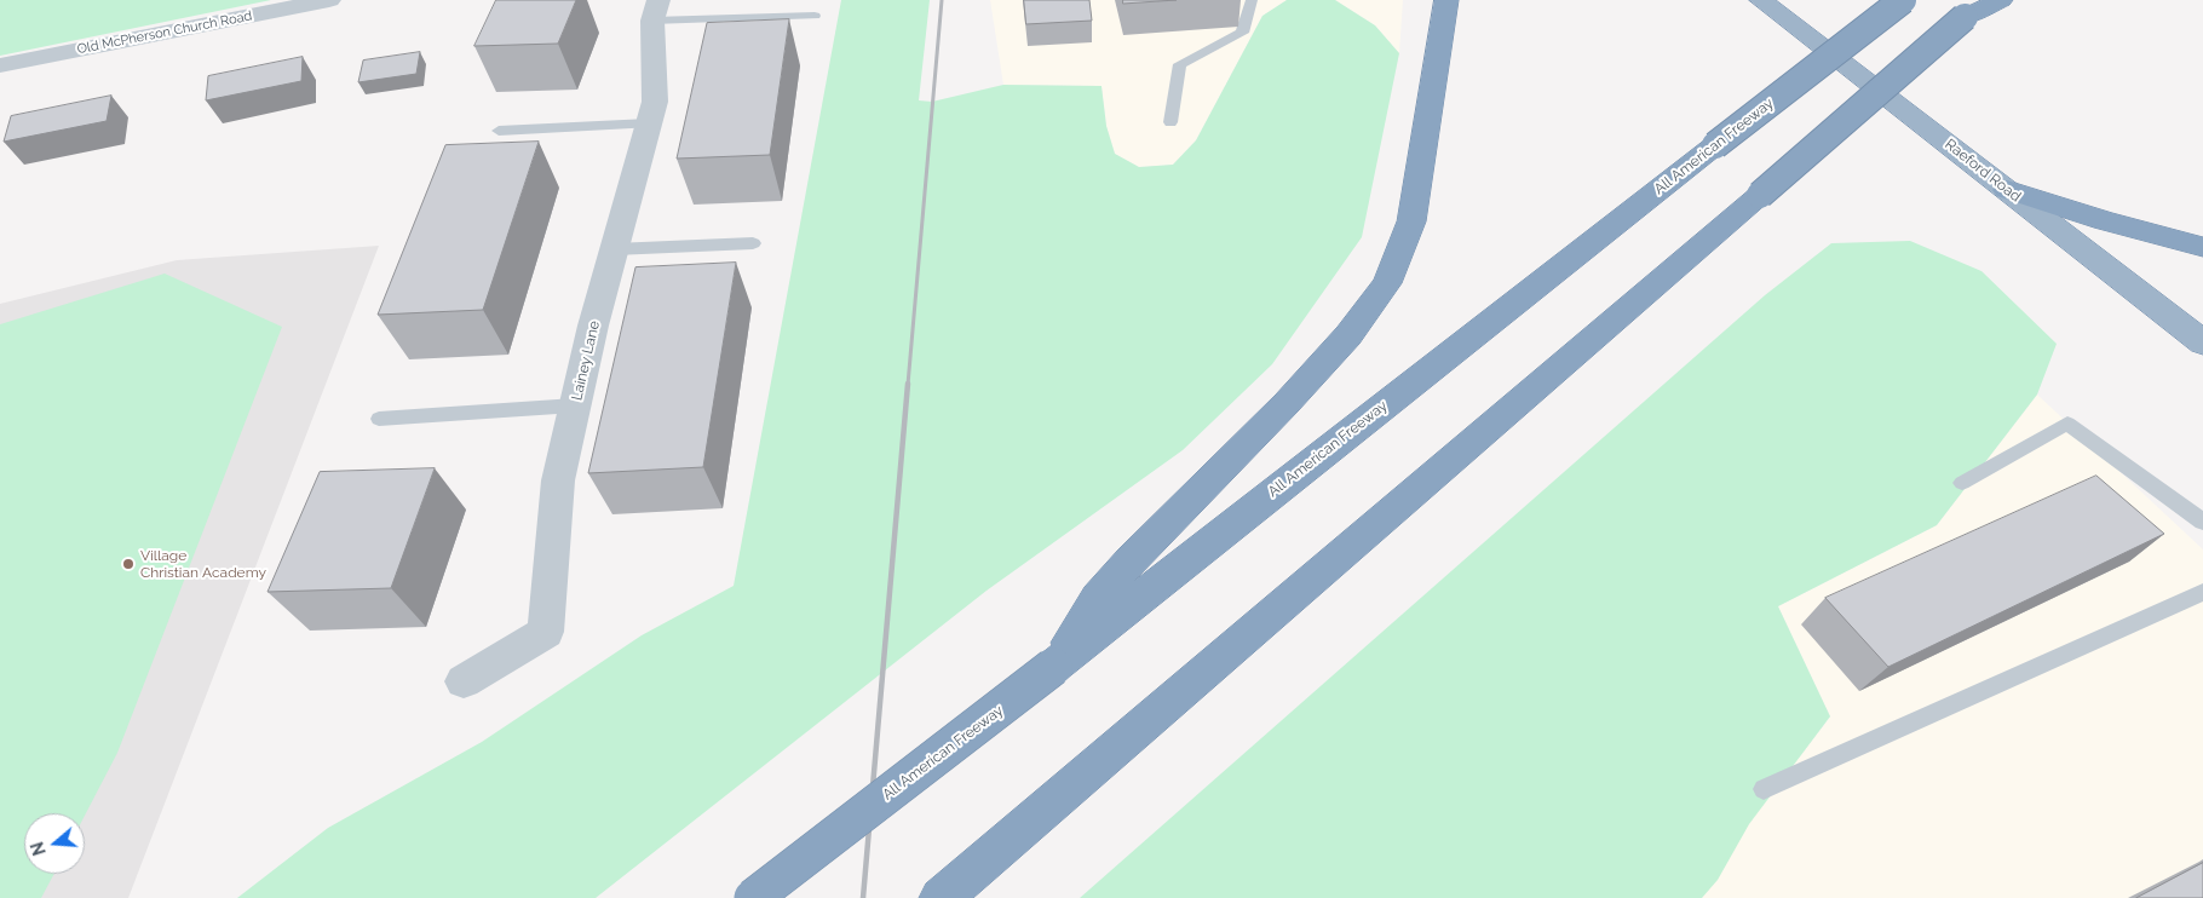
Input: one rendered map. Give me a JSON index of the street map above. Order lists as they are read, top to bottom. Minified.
{"streets":{"highway":["All American Freeway","Raeford Road"],"street":["Old McPherson Church Road","Lainey Lane"]},"places":["Village Christian Academy"],"north":"left"}
